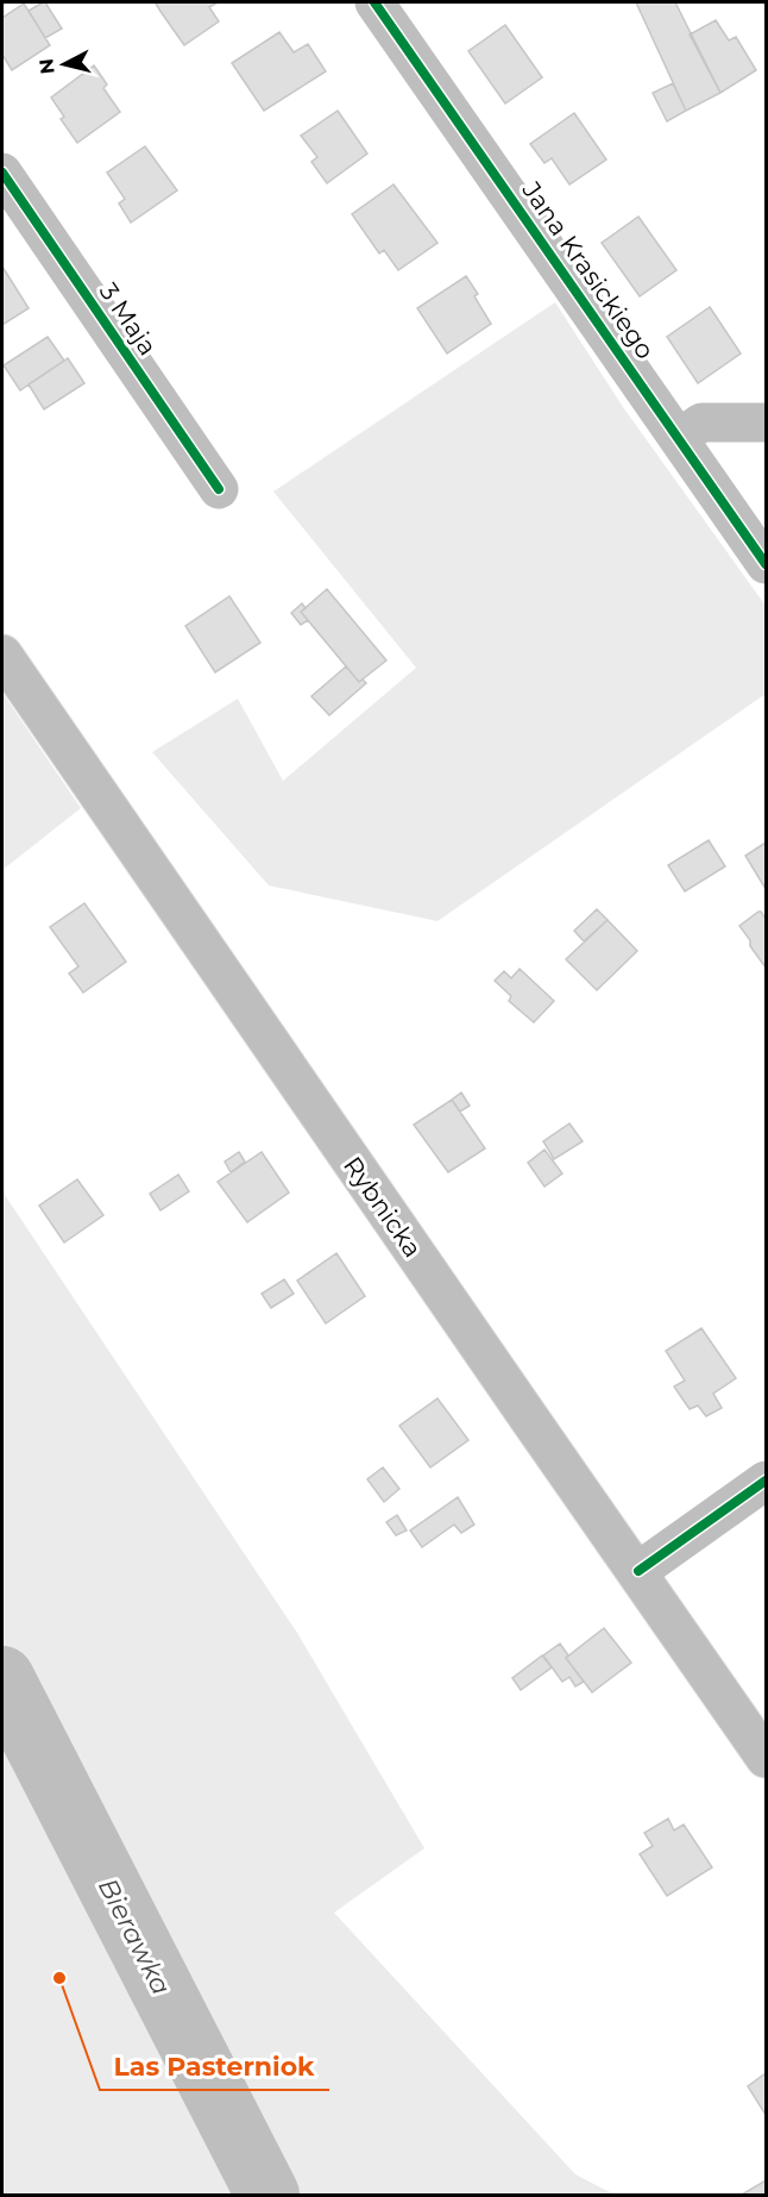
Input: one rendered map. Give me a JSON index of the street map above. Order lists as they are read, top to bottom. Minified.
{"streets":{"main road":["Jana Krasickiego","3 Maja","Rybnicka"]},"water":["Bierawka"],"places":["Las Pasterniok"],"north":"left"}
